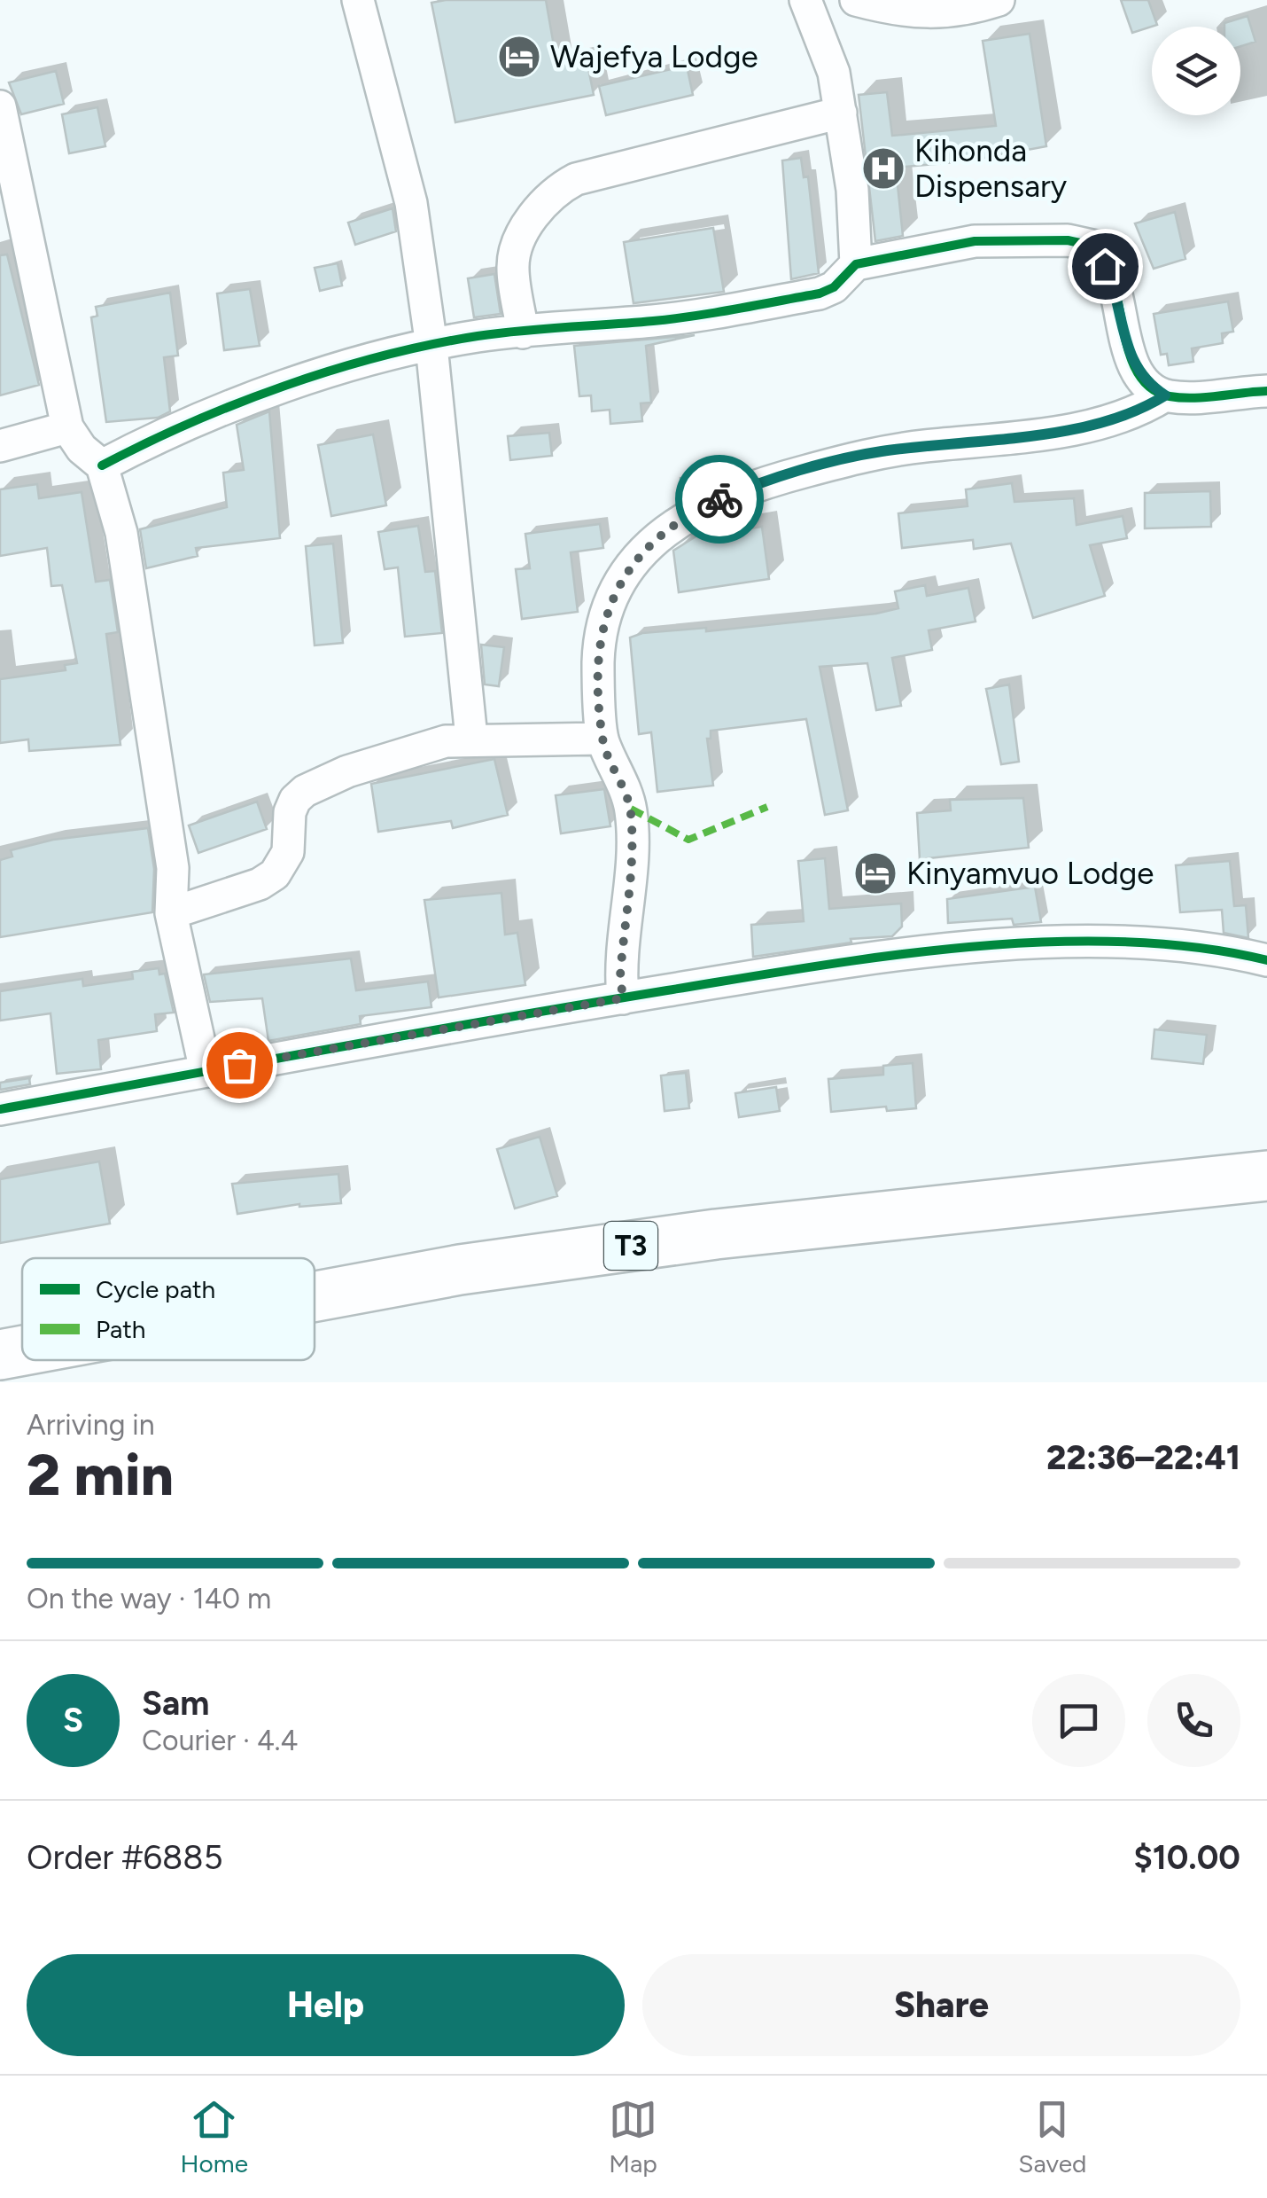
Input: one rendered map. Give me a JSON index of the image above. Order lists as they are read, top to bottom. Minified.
{"streets":{"highway":["T3"]},"places":{"hotel":["Wajefya Lodge","Kinyamvuo Lodge"],"hospital":["Kihonda Dispensary"]},"legend":["Cycle path","Path"],"page":{"heading":["2 min","Arriving in","22:36–22:41"],"panel":["Sam","Courier · 4.4","Order #6885","$10.00"],"bar":"On the way · 140 m","round":"S","buttons":["Help","Share"],"tabs":["Home","Map","Saved"]}}
